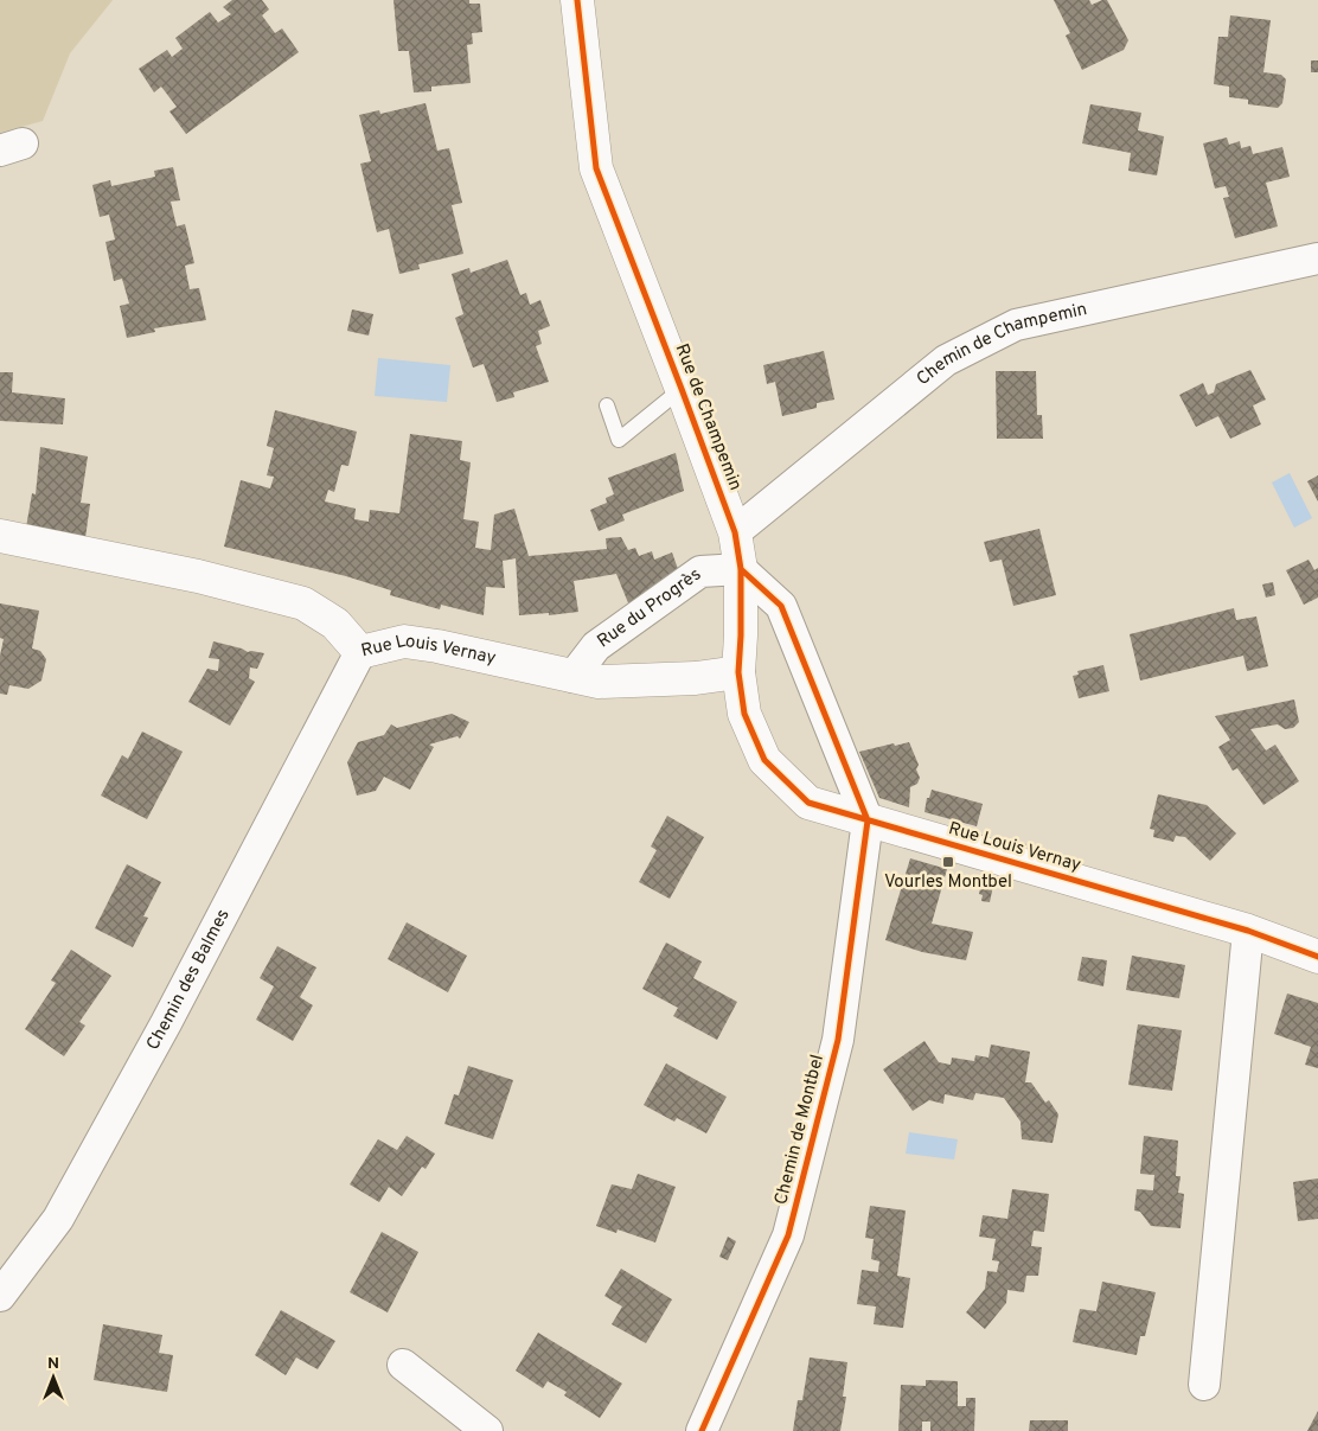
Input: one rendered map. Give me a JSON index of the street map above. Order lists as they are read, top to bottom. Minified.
{"streets":{"street":["Chemin de Champemin","Rue de Champemin","Rue du Progrès","Rue Louis Vernay","Chemin des Balmes","Chemin de Montbel"]},"crossings":[["Chemin de Champemin","Rue de Champemin"],["Rue de Champemin","Rue du Progrès"],["Rue de Champemin","Rue Louis Vernay"],["Rue du Progrès","Rue Louis Vernay"],["Rue Louis Vernay","Chemin des Balmes"],["Rue Louis Vernay","Chemin de Montbel"]],"places":{"transit":["Vourles Montbel"]},"north":"top"}
